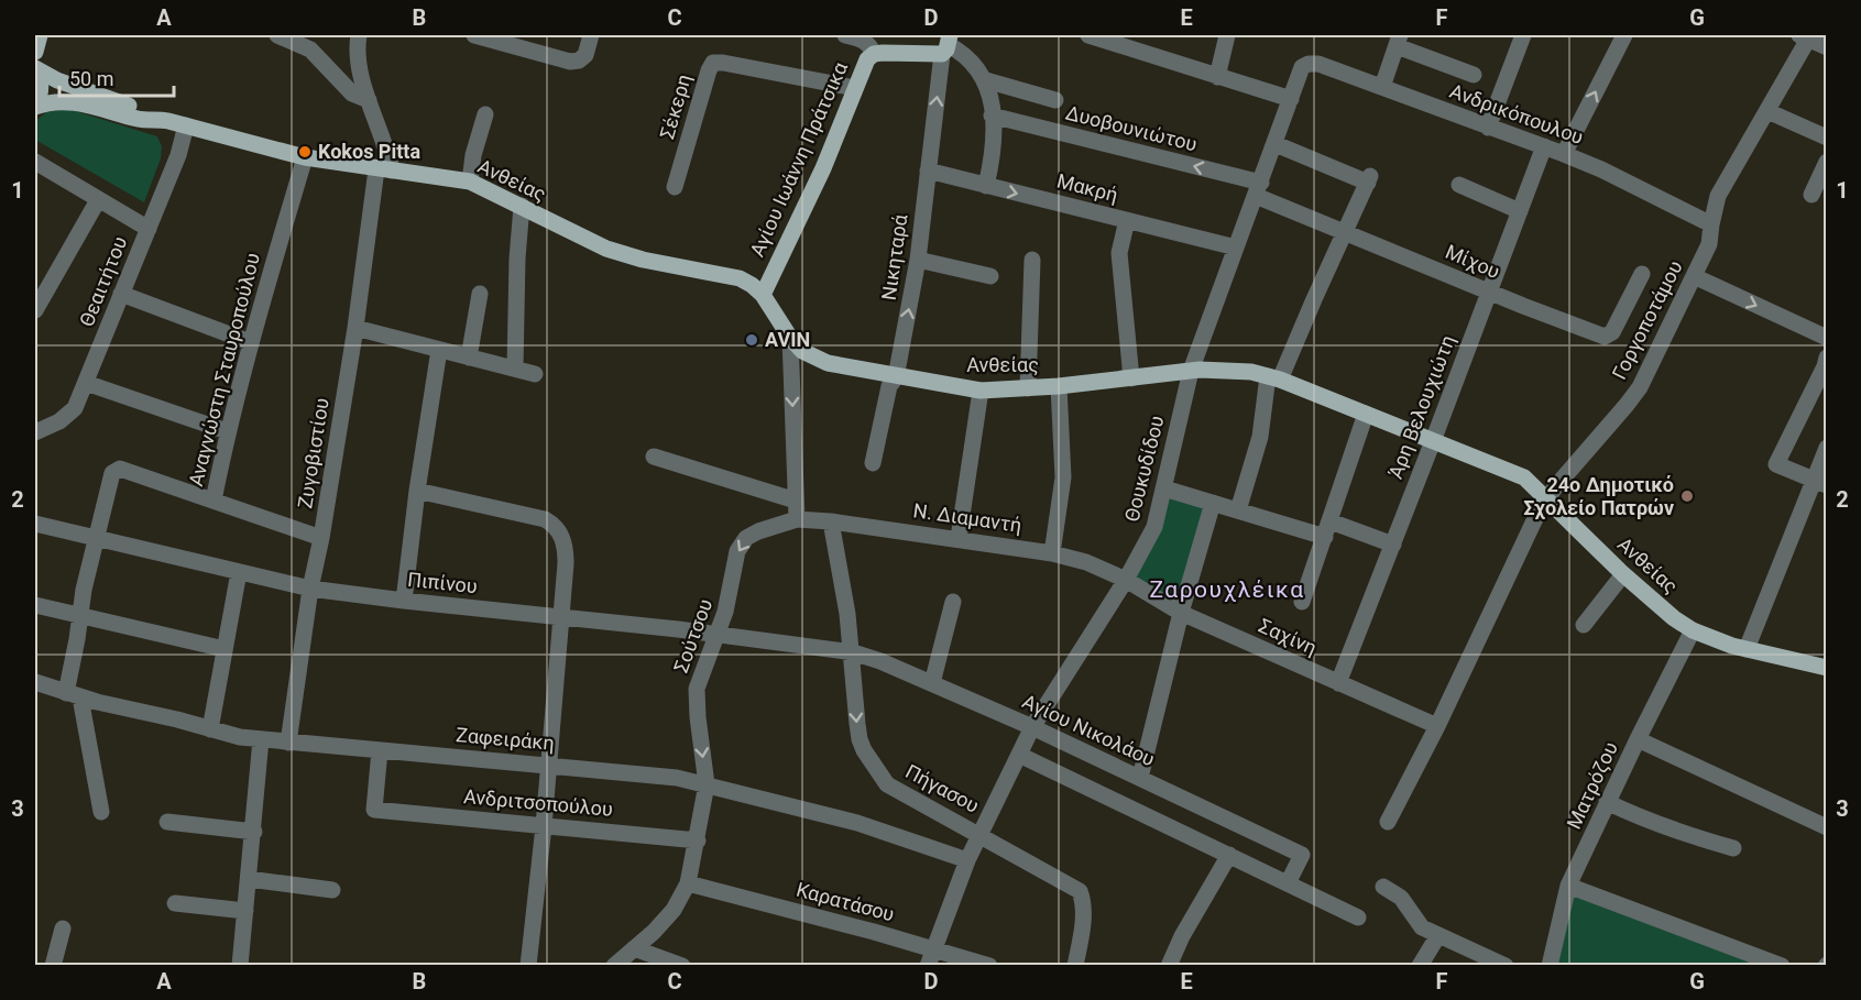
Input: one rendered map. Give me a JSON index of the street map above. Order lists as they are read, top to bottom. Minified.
{"streets":{"main road":["Αγίου Ιωάννη Πράτσικα","Ανθείας"],"street":["Σέκερη","Ανδρικόπουλου","Δυοβουνιώτου","Μακρή","Νικηταρά","Μίχου","Θεαιτήτου","Γοργοποτάμου","Αναγνώστη Σταυροπούλου","Άρη Βελουχιώτη","Ζυγοβιστίου","Θουκυδίδου","Ν. Διαμαντή","Πιπίνου","Σούτσου","Σαχίνη","Αγίου Νικολάου","Ζαφειράκη","Ματρόζου","Πήγασου","Ανδριτσοπούλου","Καρατάσου"]},"crossings":[["Σέκερη","Αγίου Ιωάννη Πράτσικα"],["Ανδρικόπουλου","Γοργοποτάμου"],["Ανδρικόπουλου","Άρη Βελουχιώτη"],["Ανδρικόπουλου","Θουκυδίδου"],["Δυοβουνιώτου","Μίχου"],["Δυοβουνιώτου","Θουκυδίδου"],["Αγίου Ιωάννη Πράτσικα","Ανθείας"],["Αγίου Ιωάννη Πράτσικα","Νικηταρά"],["Ανθείας","Νικηταρά"],["Ανθείας","Θεαιτήτου"],["Ανθείας","Γοργοποτάμου"],["Ανθείας","Αναγνώστη Σταυροπούλου"],["Ανθείας","Άρη Βελουχιώτη"],["Ανθείας","Ζυγοβιστίου"],["Ανθείας","Θουκυδίδου"],["Ανθείας","Ματρόζου"],["Μακρή","Νικηταρά"],["Μακρή","Θουκυδίδου"],["Μίχου","Άρη Βελουχιώτη"],["Μίχου","Θουκυδίδου"],["Γοργοποτάμου","Σαχίνη"],["Αναγνώστη Σταυροπούλου","Πιπίνου"],["Αναγνώστη Σταυροπούλου","Ζαφειράκη"],["Άρη Βελουχιώτη","Σαχίνη"],["Ζυγοβιστίου","Πιπίνου"],["Ζυγοβιστίου","Ζαφειράκη"],["Θουκυδίδου","Ν. Διαμαντή"],["Θουκυδίδου","Σαχίνη"],["Θουκυδίδου","Αγίου Νικολάου"],["Θουκυδίδου","Ζαφειράκη"],["Θουκυδίδου","Πήγασου"],["Θουκυδίδου","Καρατάσου"],["Ν. Διαμαντή","Σούτσου"],["Ν. Διαμαντή","Σαχίνη"],["Ν. Διαμαντή","Πήγασου"],["Πιπίνου","Σούτσου"],["Πιπίνου","Αγίου Νικολάου"],["Πιπίνου","Πήγασου"],["Σούτσου","Ζαφειράκη"],["Σούτσου","Ανδριτσοπούλου"],["Σούτσου","Καρατάσου"],["Αγίου Νικολάου","Πήγασου"],["Ζαφειράκη","Ανδριτσοπούλου"]],"one_way":["Πήγασου"],"districts":["Ζαρουχλέικα"],"places":["Kokos Pitta","AVIN","24ο Δημοτικό Σχολείο Πατρών"],"scale_bar":"50 m","grid":{"columns":["A","B","C","D","E","F","G"],"rows":["1","2","3"]}}
